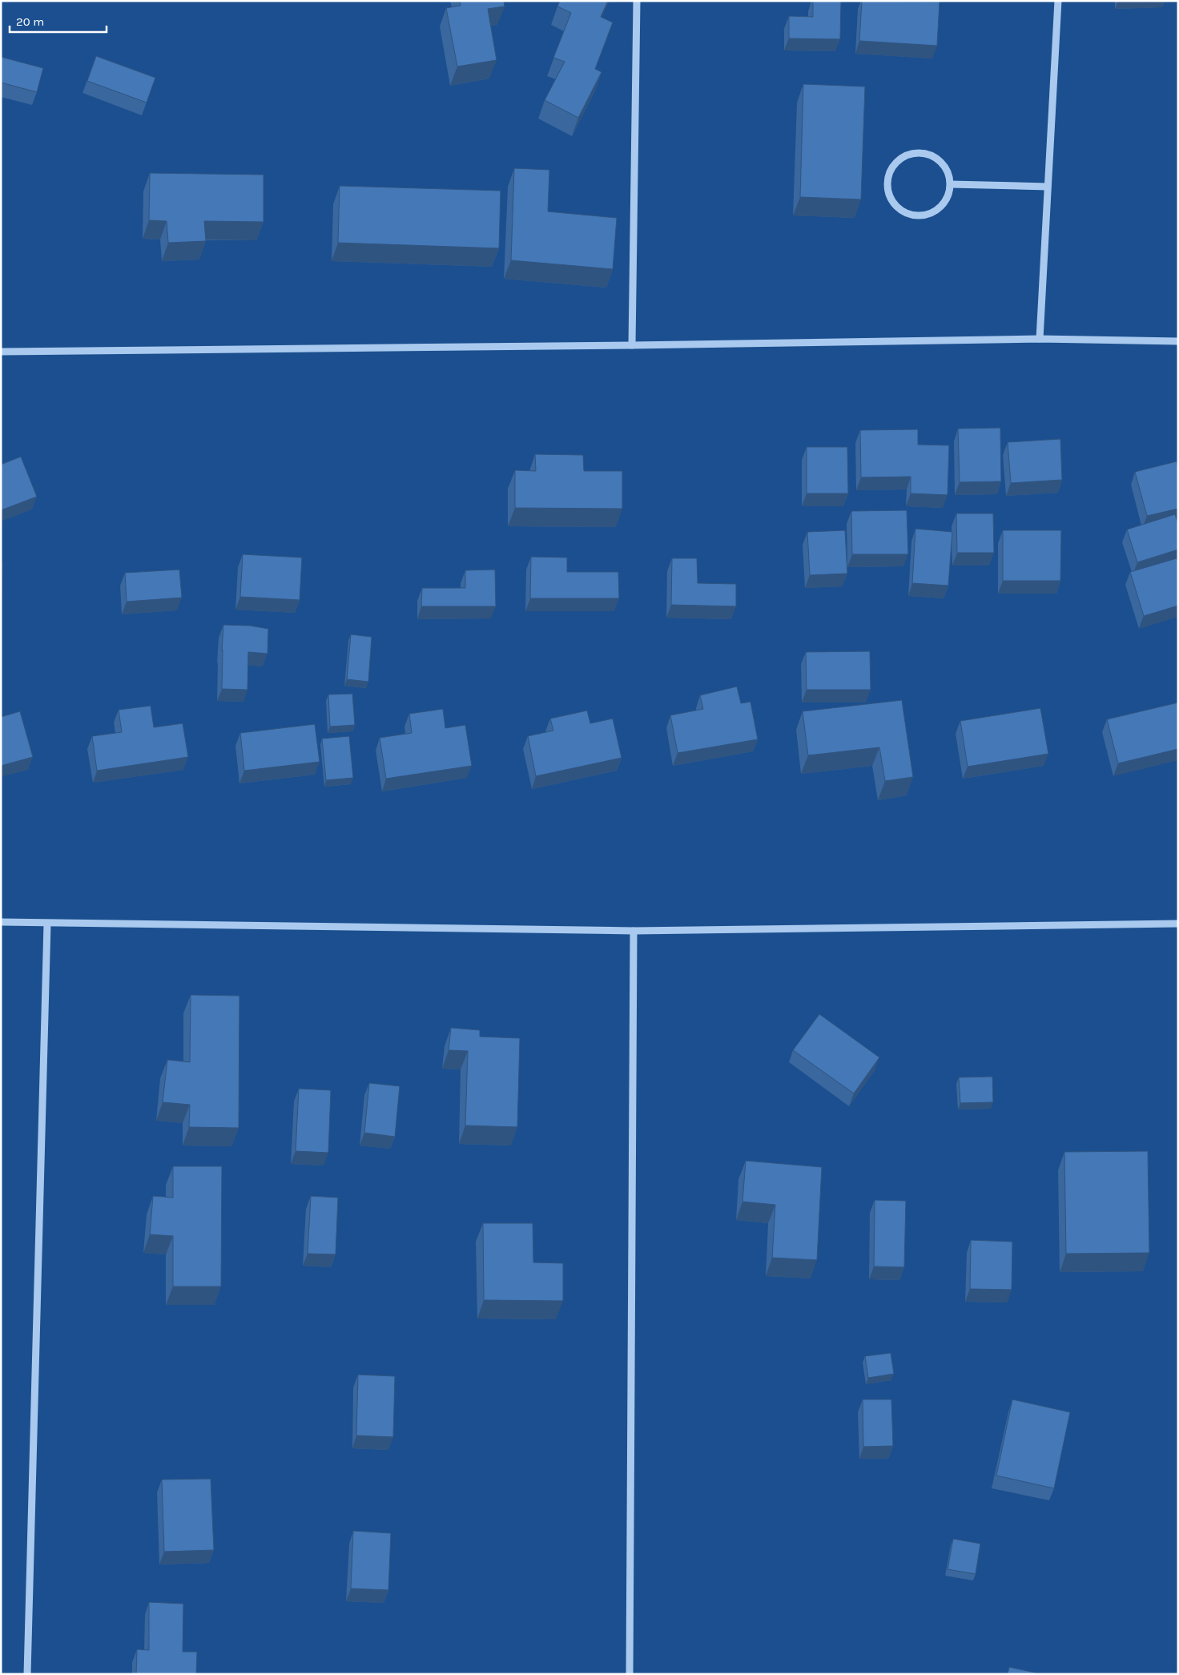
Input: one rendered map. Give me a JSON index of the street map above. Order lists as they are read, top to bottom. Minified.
{"scale_bar":"20 m"}
